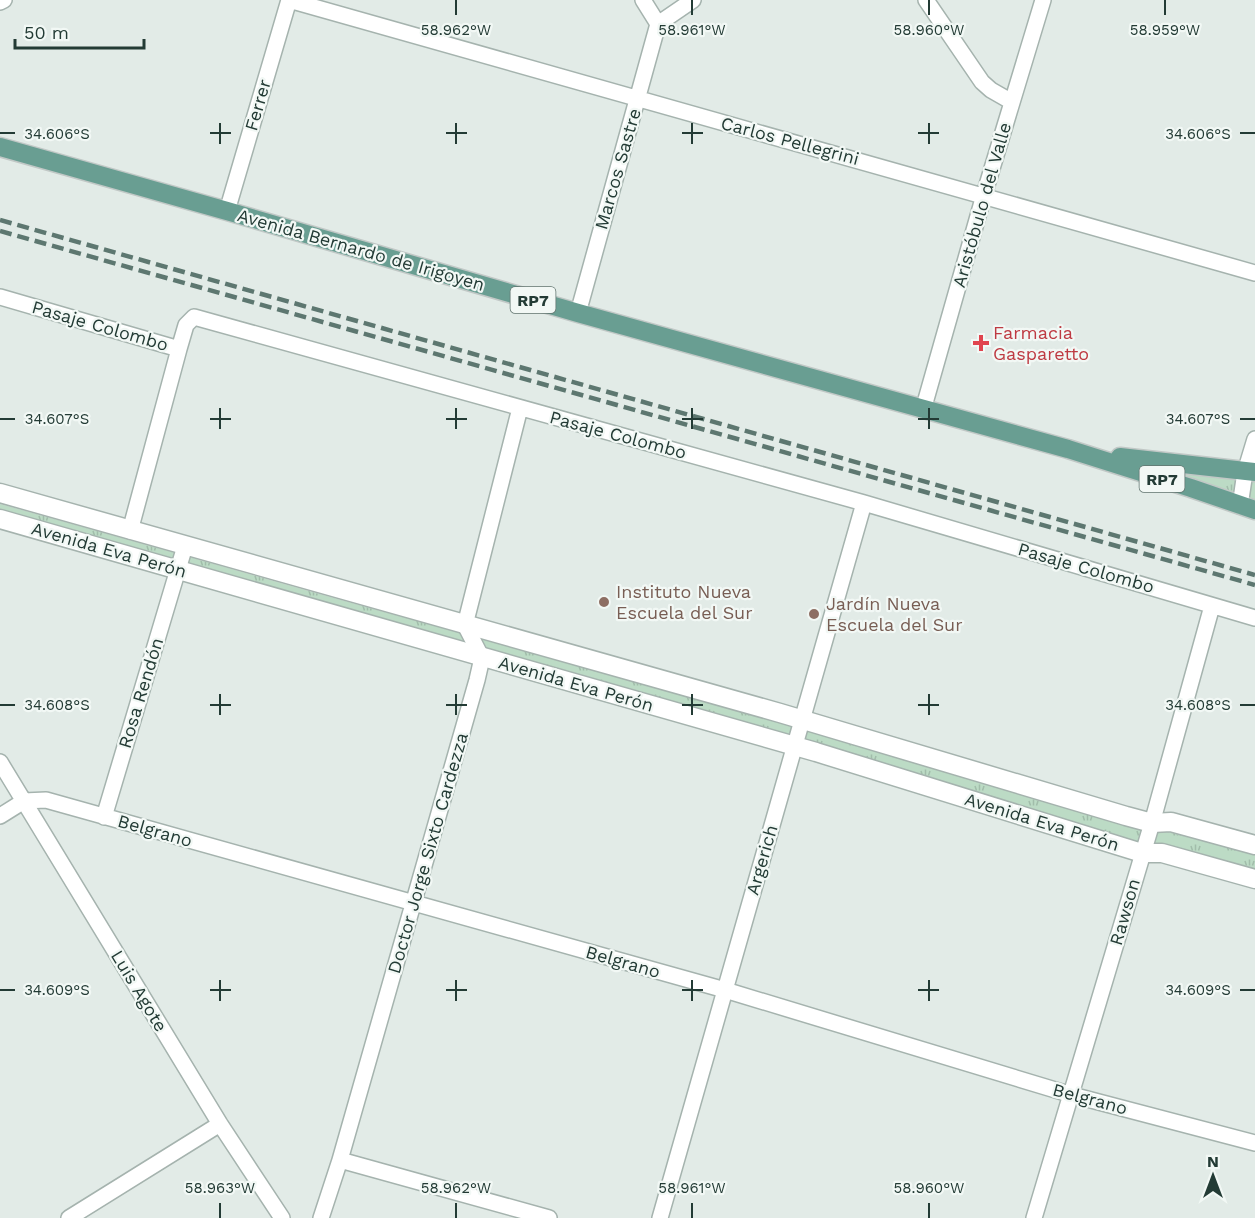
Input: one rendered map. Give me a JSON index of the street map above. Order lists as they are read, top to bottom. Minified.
{"streets":{"main road":["Avenida Bernardo de Irigoyen","RP7"],"street":["Ferrer","Carlos Pellegrini","Marcos Sastre","Aristóbulo del Valle","Pasaje Colombo","Avenida Eva Perón","Rosa Rendón","Belgrano","Doctor Jorge Sixto Cardezza","Argerich","Rawson","Luis Agote"]},"crossings":[["Ferrer","Carlos Pellegrini"],["Ferrer","Avenida Bernardo de Irigoyen"],["Carlos Pellegrini","Marcos Sastre"],["Carlos Pellegrini","Aristóbulo del Valle"],["Marcos Sastre","Avenida Bernardo de Irigoyen"],["Aristóbulo del Valle","Avenida Bernardo de Irigoyen"],["Avenida Bernardo de Irigoyen","RP7"],["Pasaje Colombo","Argerich"],["Pasaje Colombo","Rawson"],["Avenida Eva Perón","Rosa Rendón"],["Avenida Eva Perón","Doctor Jorge Sixto Cardezza"],["Avenida Eva Perón","Argerich"],["Avenida Eva Perón","Rawson"],["Rosa Rendón","Belgrano"],["Belgrano","Doctor Jorge Sixto Cardezza"],["Belgrano","Argerich"],["Belgrano","Rawson"],["Belgrano","Luis Agote"]],"places":{"health":["Farmacia Gasparetto"],"other":["Instituto Nueva Escuela del Sur","Jardín Nueva Escuela del Sur"]},"scale_bar":"50 m","north":"top","coordinates":["58.962°W","58.961°W","58.960°W","58.959°W","34.606°S","34.607°S","34.608°S","34.609°S","58.963°W"]}
